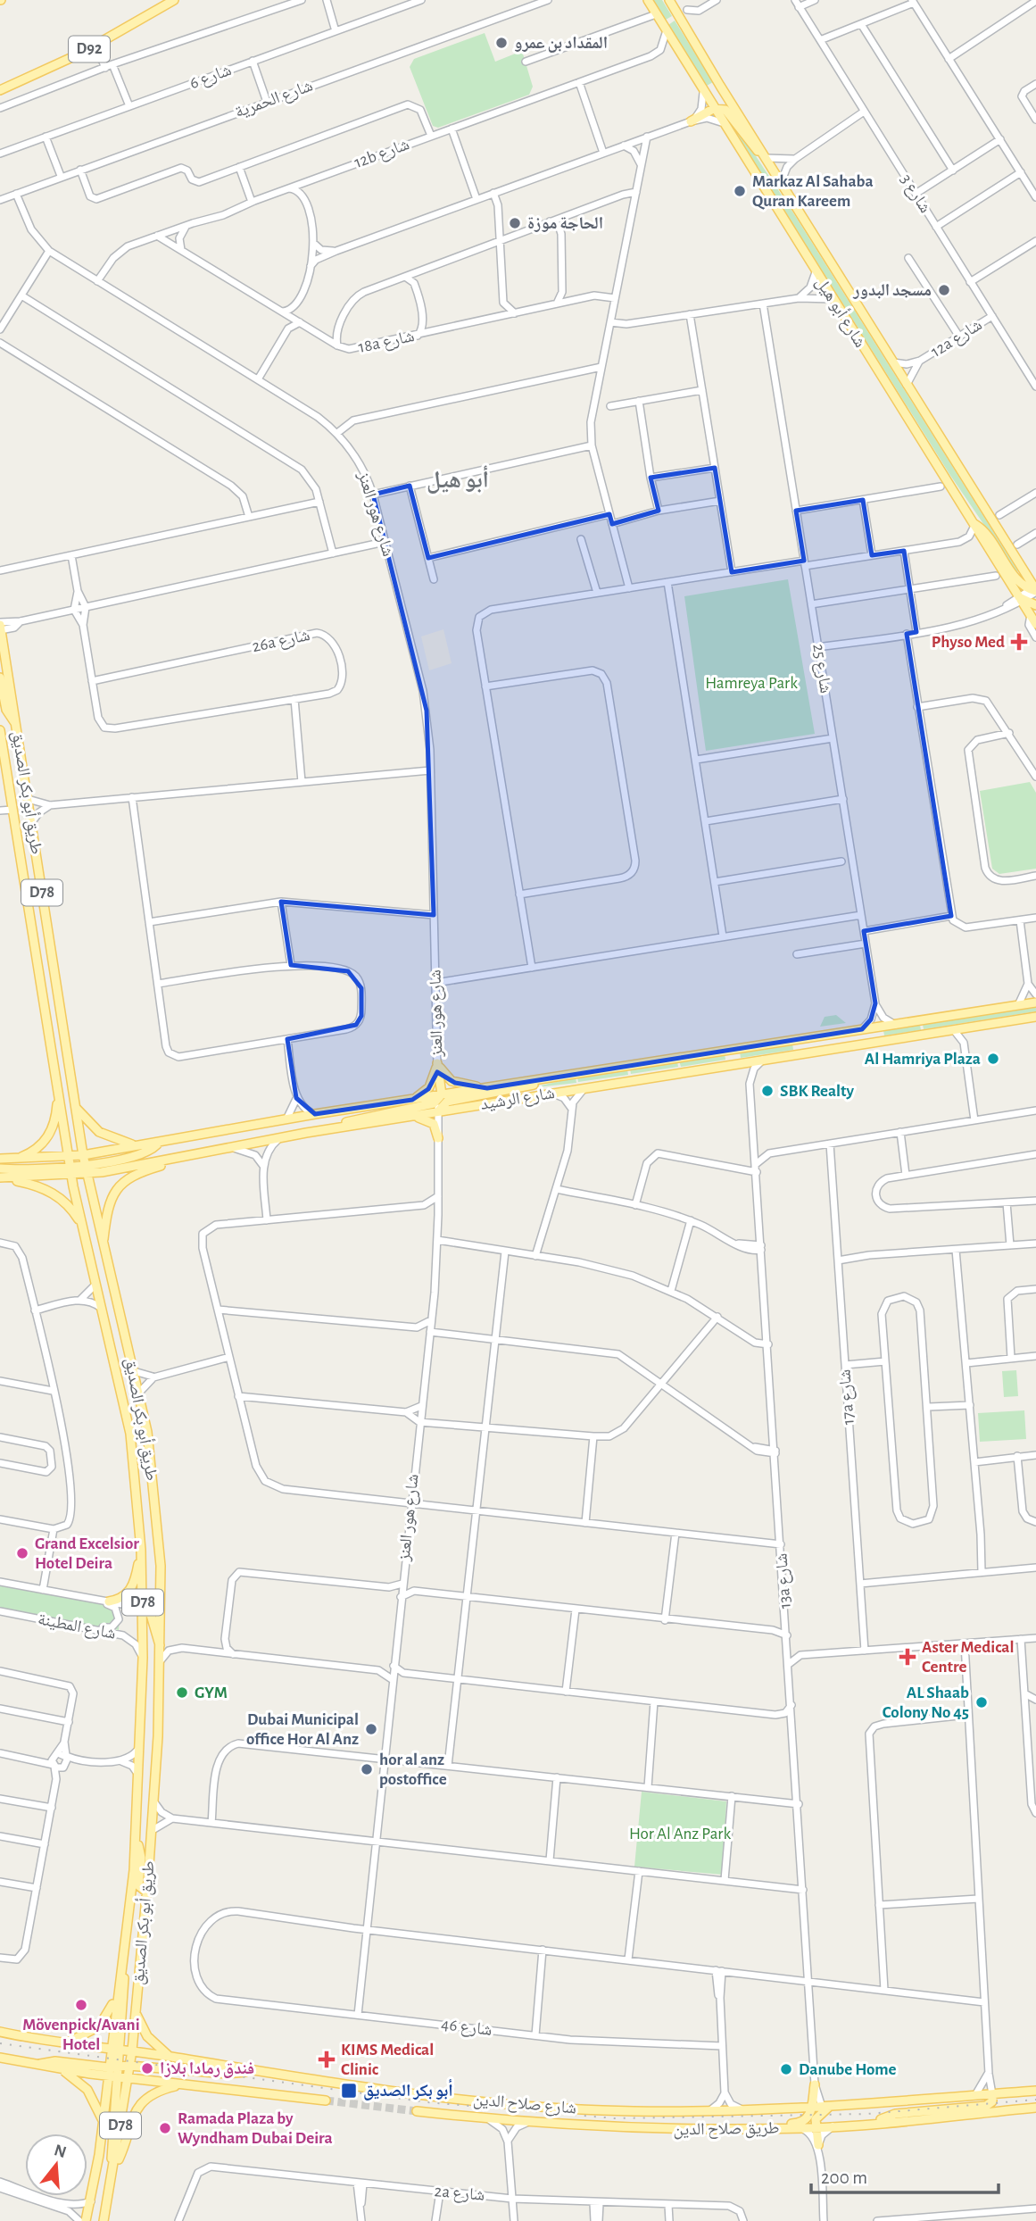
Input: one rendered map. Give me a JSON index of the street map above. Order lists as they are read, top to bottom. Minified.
{"streets":{"main road":["D92","شارع أبو هيل","طريق أبو بكر الصديق","D78","شارع الرشيد","شارع صلاح الدين","طريق صلاح الدين"],"street":["شارع 6","شارع الحمرية","12b شارع","شارع 3","12a شارع","18a شارع","شارع هور العنز","26a شارع","شارع 25","17a شارع","13a شارع","شارع المطينة","شارع 46","2a شارع"]},"crossings":[["شارع الحمرية","شارع هور العنز"],["12b شارع","شارع أبو هيل"],["12b شارع","18a شارع"],["12b شارع","شارع هور العنز"],["شارع 3","12a شارع"],["شارع أبو هيل","12a شارع"],["شارع هور العنز","شارع الرشيد"],["شارع هور العنز","شارع 46"],["طريق أبو بكر الصديق","شارع الرشيد"],["طريق أبو بكر الصديق","شارع المطينة"],["طريق أبو بكر الصديق","شارع صلاح الدين"],["شارع الرشيد","13a شارع"],["13a شارع","شارع صلاح الدين"]],"districts":["أبو هيل"],"parks":["Hamreya Park","Hor Al Anz Park"],"places":{"other":["المقداد بن عمرو","Markaz Al Sahaba Quran Kareem","الحاجة موزة","مسجد البدور","Al Hamriya Plaza","SBK Realty","Grand Excelsior Hotel Deira","GYM","AL Shaab Colony No 45","Dubai Municipal office Hor Al Anz","hor al anz postoffice","Mövenpick/Avani Hotel","فندق رمادا بلازا","Danube Home","Ramada Plaza by Wyndham Dubai Deira"],"health":["Physo Med","Aster Medical Centre","KIMS Medical Clinic"],"transit":["أبو بكر الصديق"]},"scale_bar":"200 m","north":"top"}
